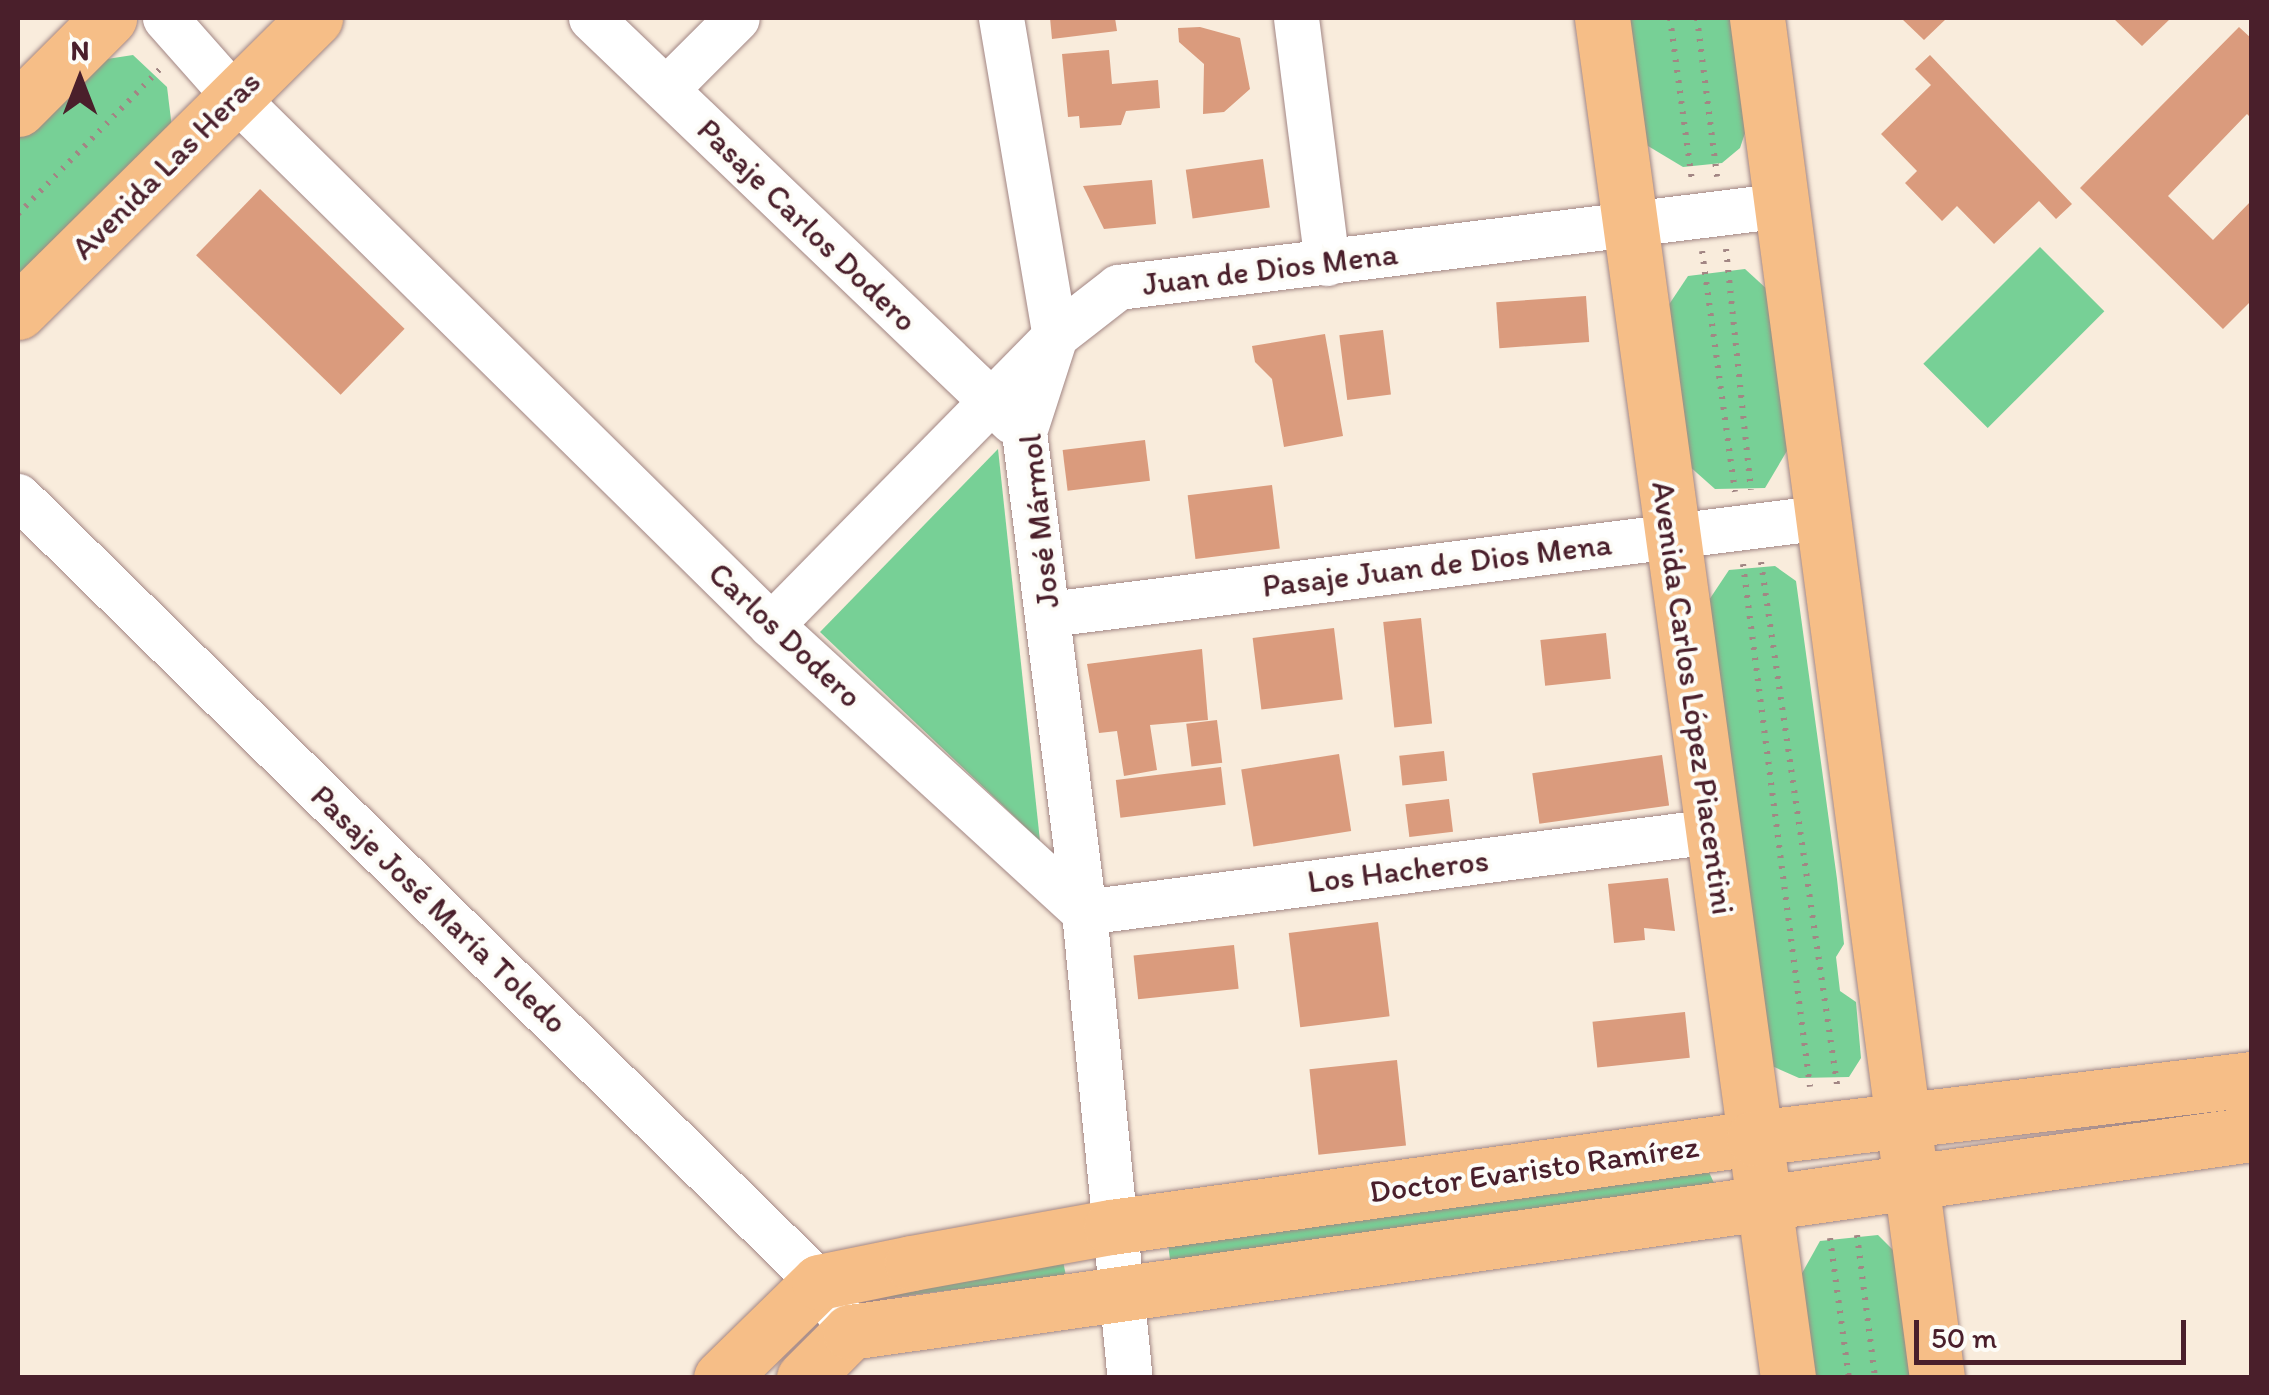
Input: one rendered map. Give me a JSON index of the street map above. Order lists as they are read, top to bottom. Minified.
{"streets":{"main road":["Avenida Las Heras","Avenida Carlos López Piacentini","Doctor Evaristo Ramírez"],"street":["Pasaje Carlos Dodero","Juan de Dios Mena","José Mármol","Pasaje Juan de Dios Mena","Carlos Dodero","Los Hacheros","Pasaje José María Toledo"]},"crossings":[["Avenida Las Heras","Carlos Dodero"],["Pasaje Carlos Dodero","Juan de Dios Mena"],["Pasaje Carlos Dodero","José Mármol"],["Juan de Dios Mena","José Mármol"],["Juan de Dios Mena","Carlos Dodero"],["Juan de Dios Mena","Avenida Carlos López Piacentini"],["José Mármol","Pasaje Juan de Dios Mena"],["José Mármol","Carlos Dodero"],["José Mármol","Los Hacheros"],["Pasaje Juan de Dios Mena","Avenida Carlos López Piacentini"],["Carlos Dodero","Los Hacheros"],["Avenida Carlos López Piacentini","Los Hacheros"],["Avenida Carlos López Piacentini","Doctor Evaristo Ramírez"],["Pasaje José María Toledo","Doctor Evaristo Ramírez"]],"scale_bar":"50 m","north":"top"}
